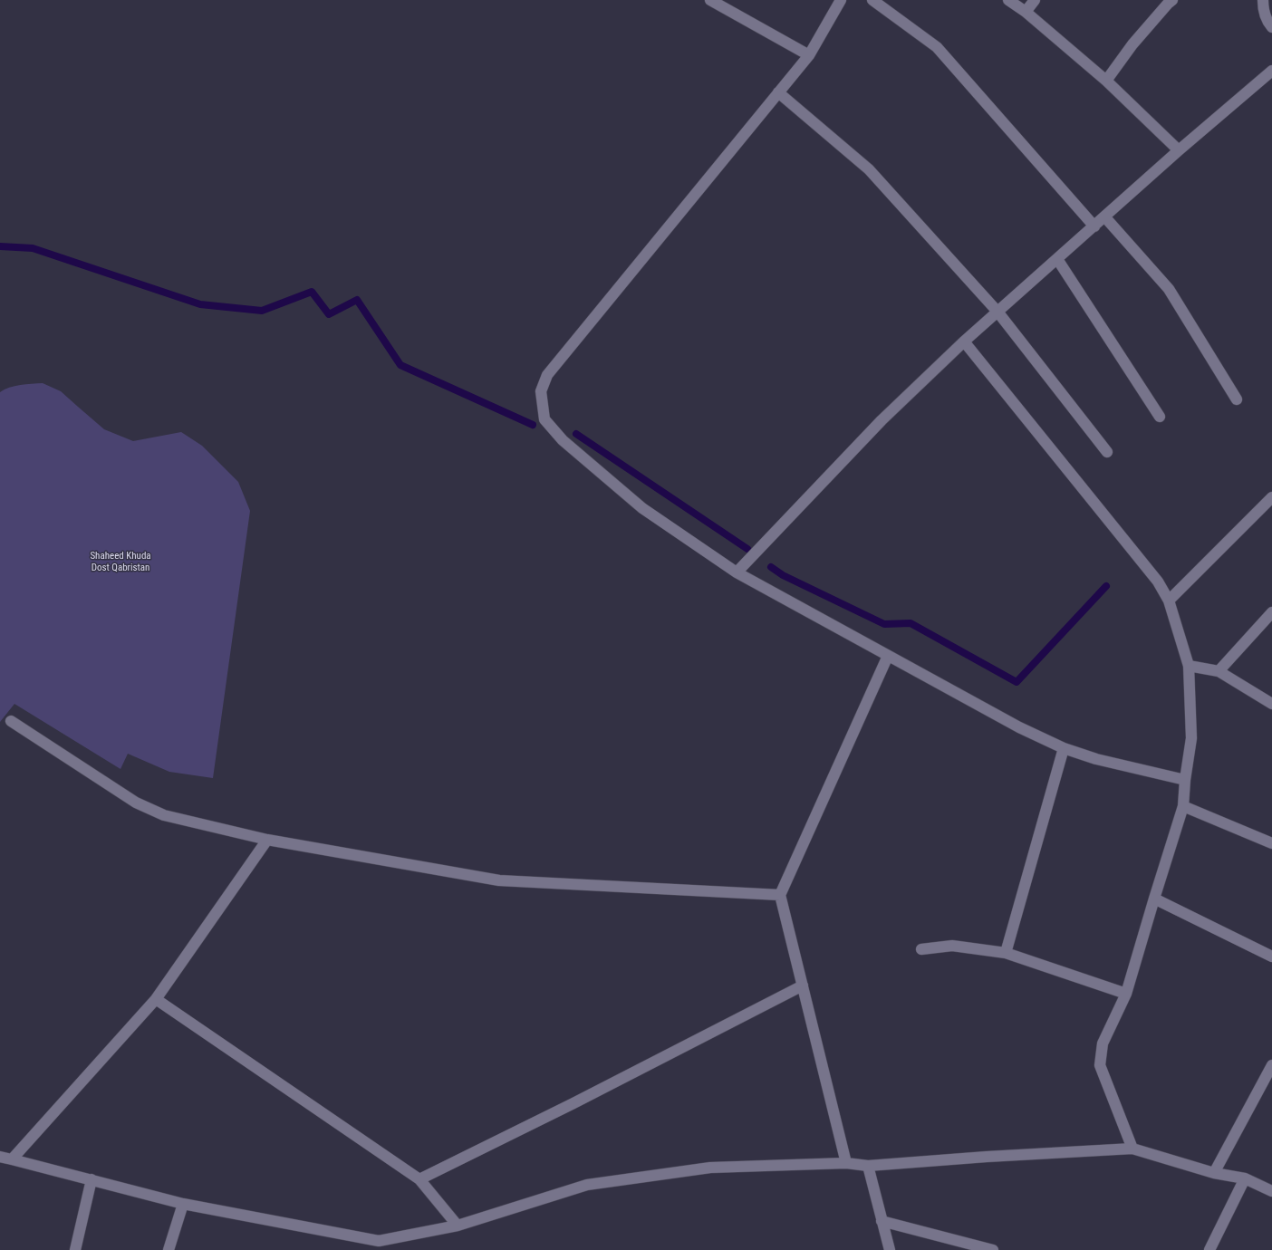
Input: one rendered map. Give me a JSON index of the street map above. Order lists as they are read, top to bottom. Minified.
{"parks":["Shaheed Khuda Dost Qabristan"]}
